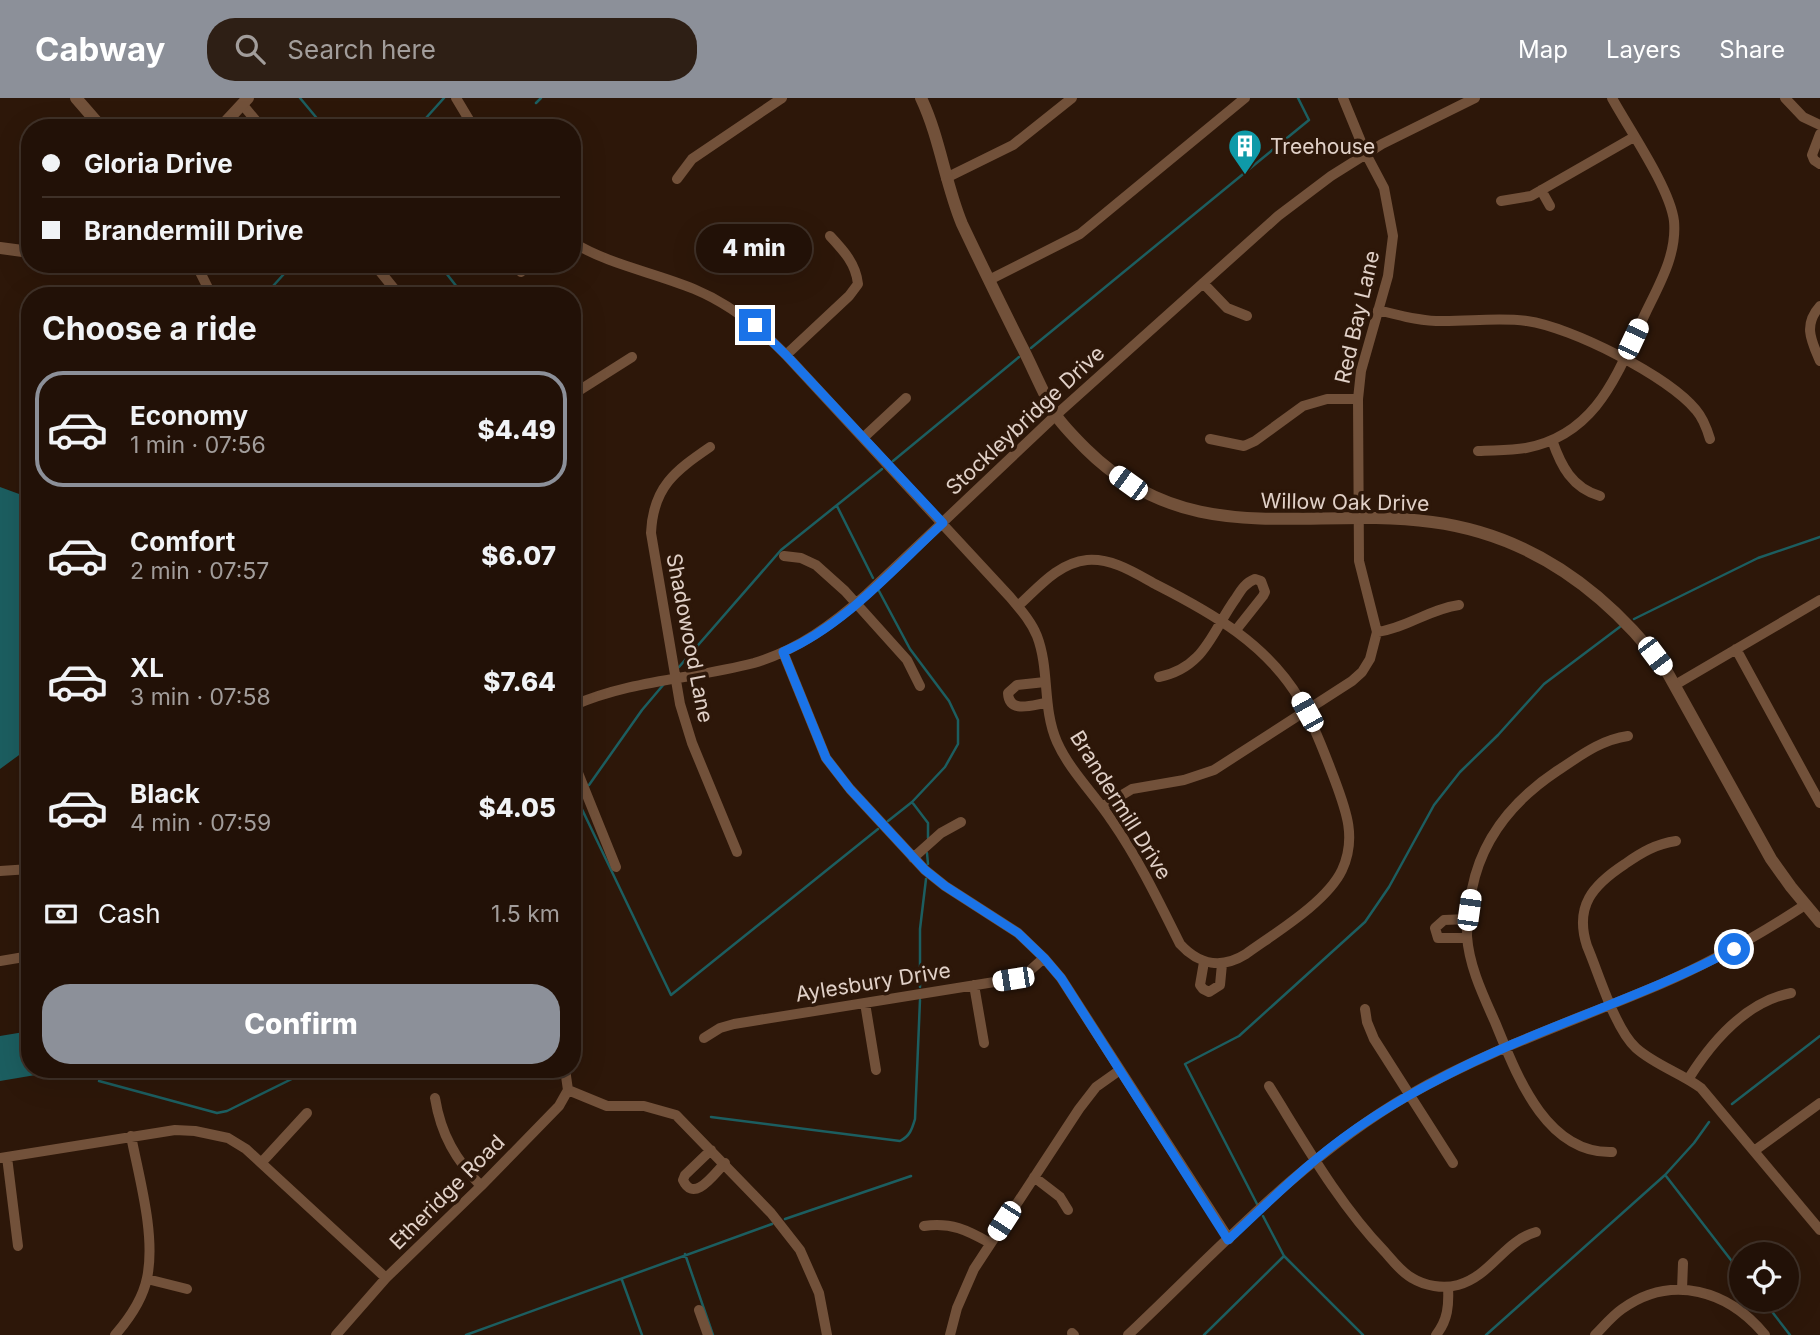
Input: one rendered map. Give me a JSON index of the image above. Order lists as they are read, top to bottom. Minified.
{"streets":{"street":["Red Bay Lane","Stockleybridge Drive","Willow Oak Drive","Shadowood Lane","Brandermill Drive","Aylesbury Drive","Etheridge Road"]},"crossings":[["Red Bay Lane","Stockleybridge Drive"],["Red Bay Lane","Willow Oak Drive"],["Stockleybridge Drive","Willow Oak Drive"],["Stockleybridge Drive","Shadowood Lane"],["Stockleybridge Drive","Brandermill Drive"]],"places":{"building":["Treehouse"]},"page":{"header":"Cabway","search":"Search here","nav":["Map","Layers","Share"],"banner":["Gloria Drive","Brandermill Drive"],"bubble":"4 min","heading":"Choose a ride","list":[{"name":"Economy","note":"1 min · 07:56","value":"$4.49"},{"name":"Comfort","note":"2 min · 07:57","value":"$6.07"},{"name":"XL","note":"3 min · 07:58","value":"$7.64"},{"name":"Black","note":"4 min · 07:59","value":"$4.05"}],"pay":["Cash","1.5 km"],"buttons":"Confirm"}}
